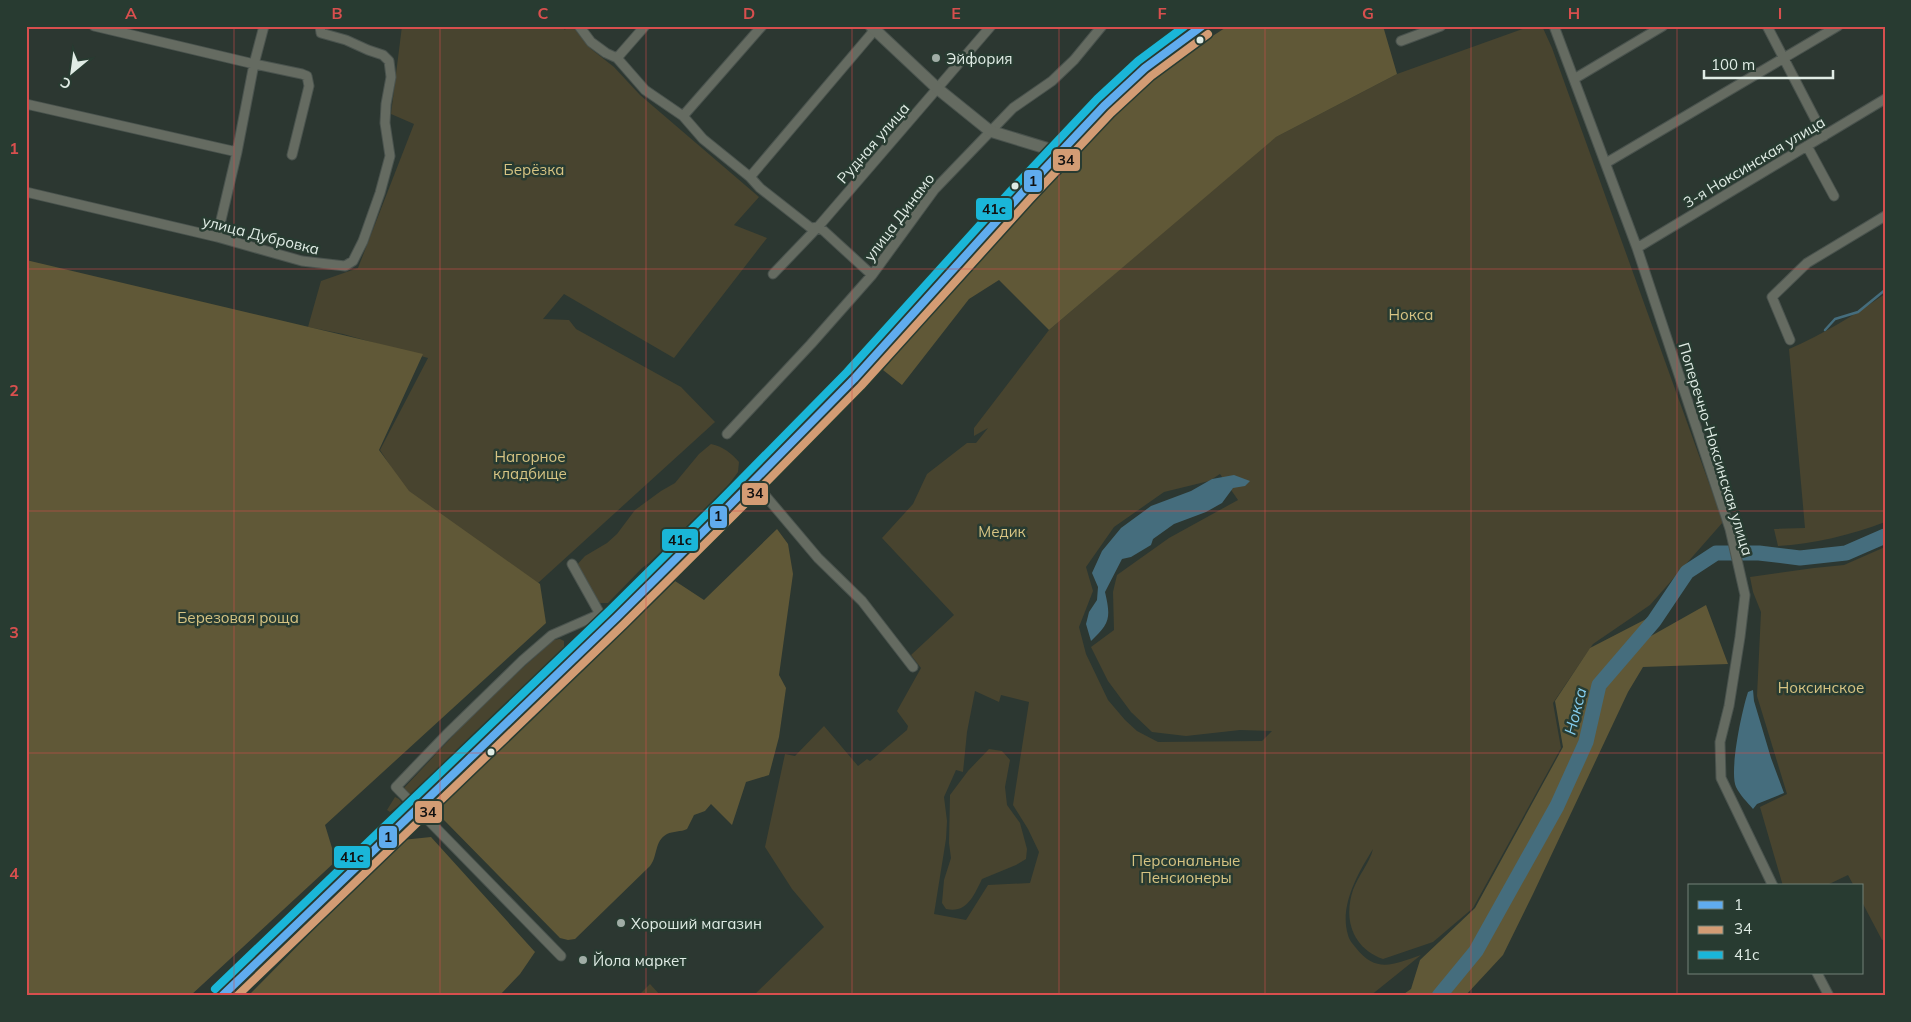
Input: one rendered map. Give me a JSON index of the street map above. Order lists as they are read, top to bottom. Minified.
{"streets":{"street":["Рудная улица","3-я Ноксинская улица","улица Динамо","улица Дубровка","Поперечно-Ноксинская улица"]},"crossings":[["3-я Ноксинская улица","Поперечно-Ноксинская улица"]],"water":["Нокса"],"parks":["Берёзка","Нокса","Нагорное кладбище","Медик","Березовая роща","Ноксинское","Персональные Пенсионеры"],"places":["Эйфория","Хороший магазин","Йола маркет"],"lines":["transit line 1","transit line 41с","transit line 34"],"legend":["1","34","41с"],"scale_bar":"100 m","north":"bottom left","grid":{"columns":["A","B","C","D","E","F","G","H","I"],"rows":["1","2","3","4"]}}
